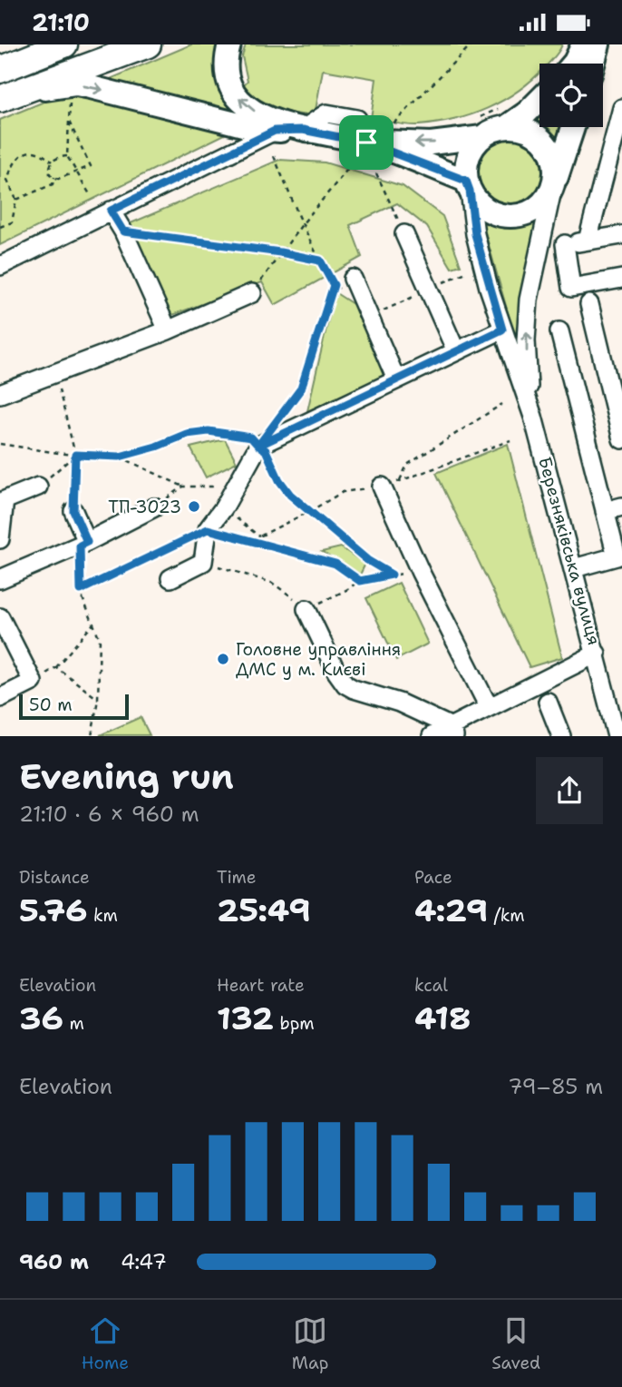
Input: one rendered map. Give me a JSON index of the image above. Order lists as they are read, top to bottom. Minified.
{"streets":{"street":["Березняківська вулиця"]},"places":["ТП-3023","Головне управління ДМС у м. Києві"],"scale_bar":"50 m","page":{"status":"21:10","scale":"50 m","heading":["Evening run","21:10 · 6 × 960 m"],"stats":[["Distance","5.76 km"],["Time","25:49"],["Pace","4:29 /km"],["Elevation","36 m"],["Heart rate","132 bpm"],["kcal","418"]],"chart":["Elevation","79–85 m"],"list":[{"name":"960 m","note":"4:47"}],"tabs":["Home","Map","Saved"]}}
